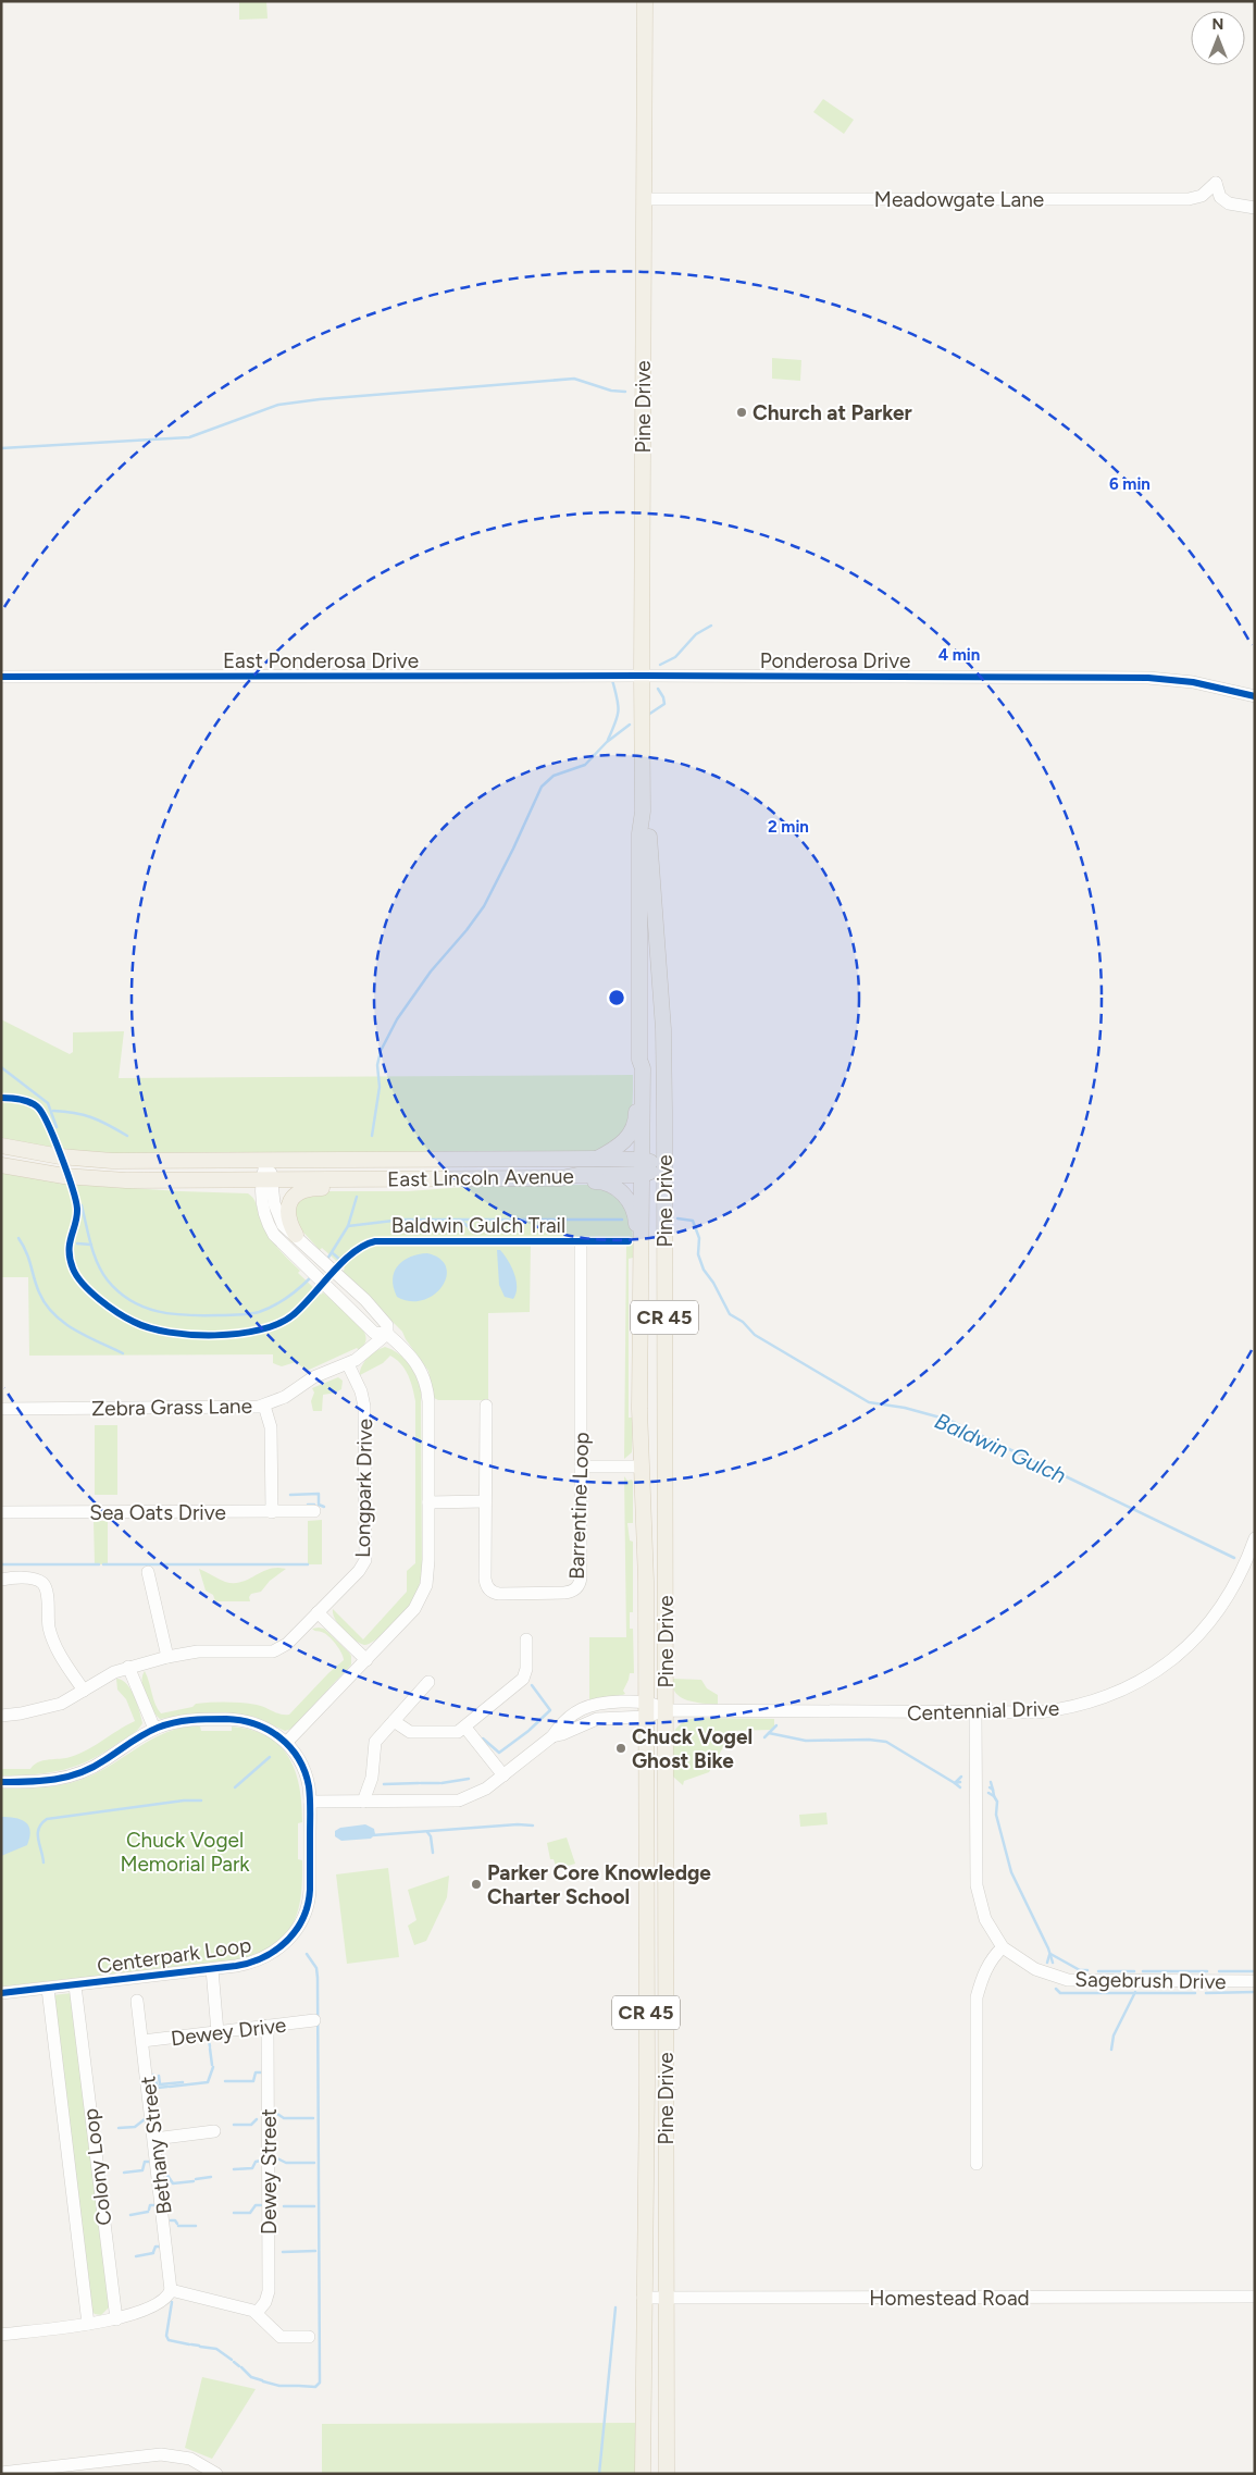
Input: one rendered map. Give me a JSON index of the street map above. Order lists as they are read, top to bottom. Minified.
{"streets":{"main road":["Pine Drive","East Lincoln Avenue","CR 45"],"street":["Meadowgate Lane","East Ponderosa Drive","Ponderosa Drive","Zebra Grass Lane","Longpark Drive","Barrentine Loop","Sea Oats Drive","Centennial Drive","Centerpark Loop","Sagebrush Drive","Dewey Drive","Bethany Street","Colony Loop","Dewey Street","Homestead Road"],"cycle path":["Baldwin Gulch Trail"]},"crossings":[["Meadowgate Lane","Pine Drive"],["Pine Drive","East Ponderosa Drive"],["Pine Drive","Ponderosa Drive"],["Pine Drive","East Lincoln Avenue"],["Pine Drive","Centennial Drive"],["Pine Drive","Homestead Road"],["East Ponderosa Drive","Ponderosa Drive"],["Zebra Grass Lane","Longpark Drive"],["Centennial Drive","Centerpark Loop"],["Centennial Drive","Sagebrush Drive"],["Centerpark Loop","Colony Loop"],["Dewey Drive","Bethany Street"],["Dewey Drive","Dewey Street"]],"water":["Baldwin Gulch"],"parks":["Chuck Vogel Memorial Park"],"places":["Church at Parker","Chuck Vogel Ghost Bike","Parker Core Knowledge Charter School"],"north":"top","rings":["6 min","4 min","2 min"]}
